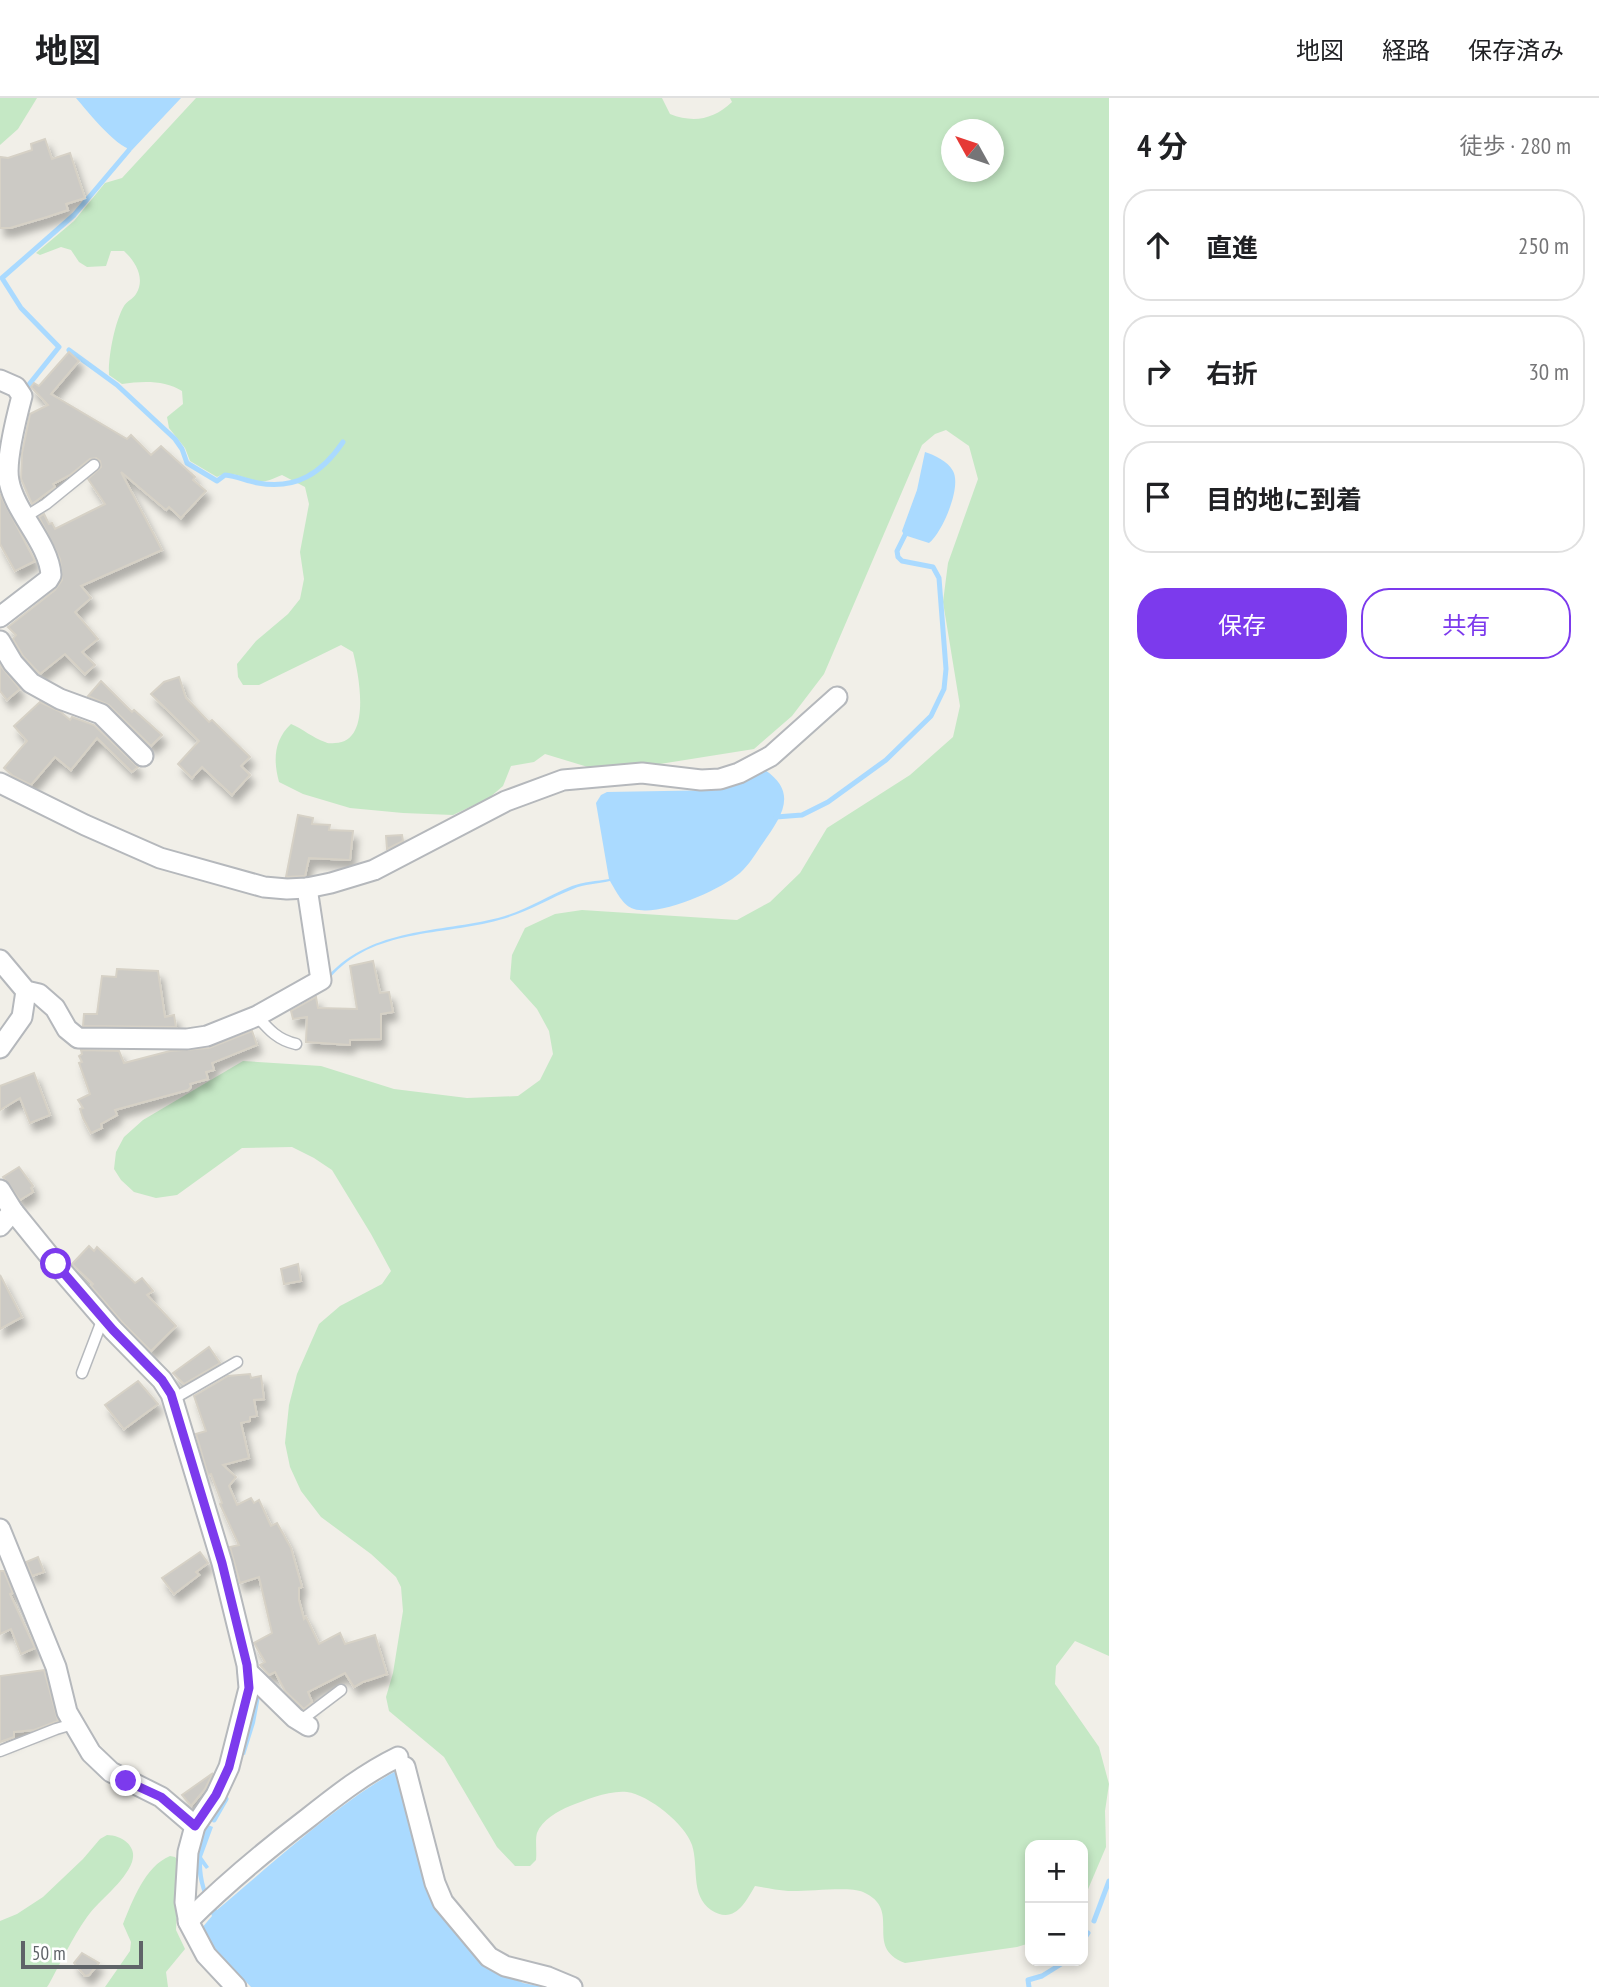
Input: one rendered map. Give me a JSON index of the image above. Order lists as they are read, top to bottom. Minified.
{"scale_bar":"50 m","north":"top left","page":{"header":"地図","nav":["地図","経路","保存済み"],"heading":["4 分","徒歩 · 280 m"],"list":[["直進","250 m"],["右折","30 m"],"目的地に到着"],"buttons":["保存","共有"],"map_buttons":["+","−"],"scale":"50 m"}}
